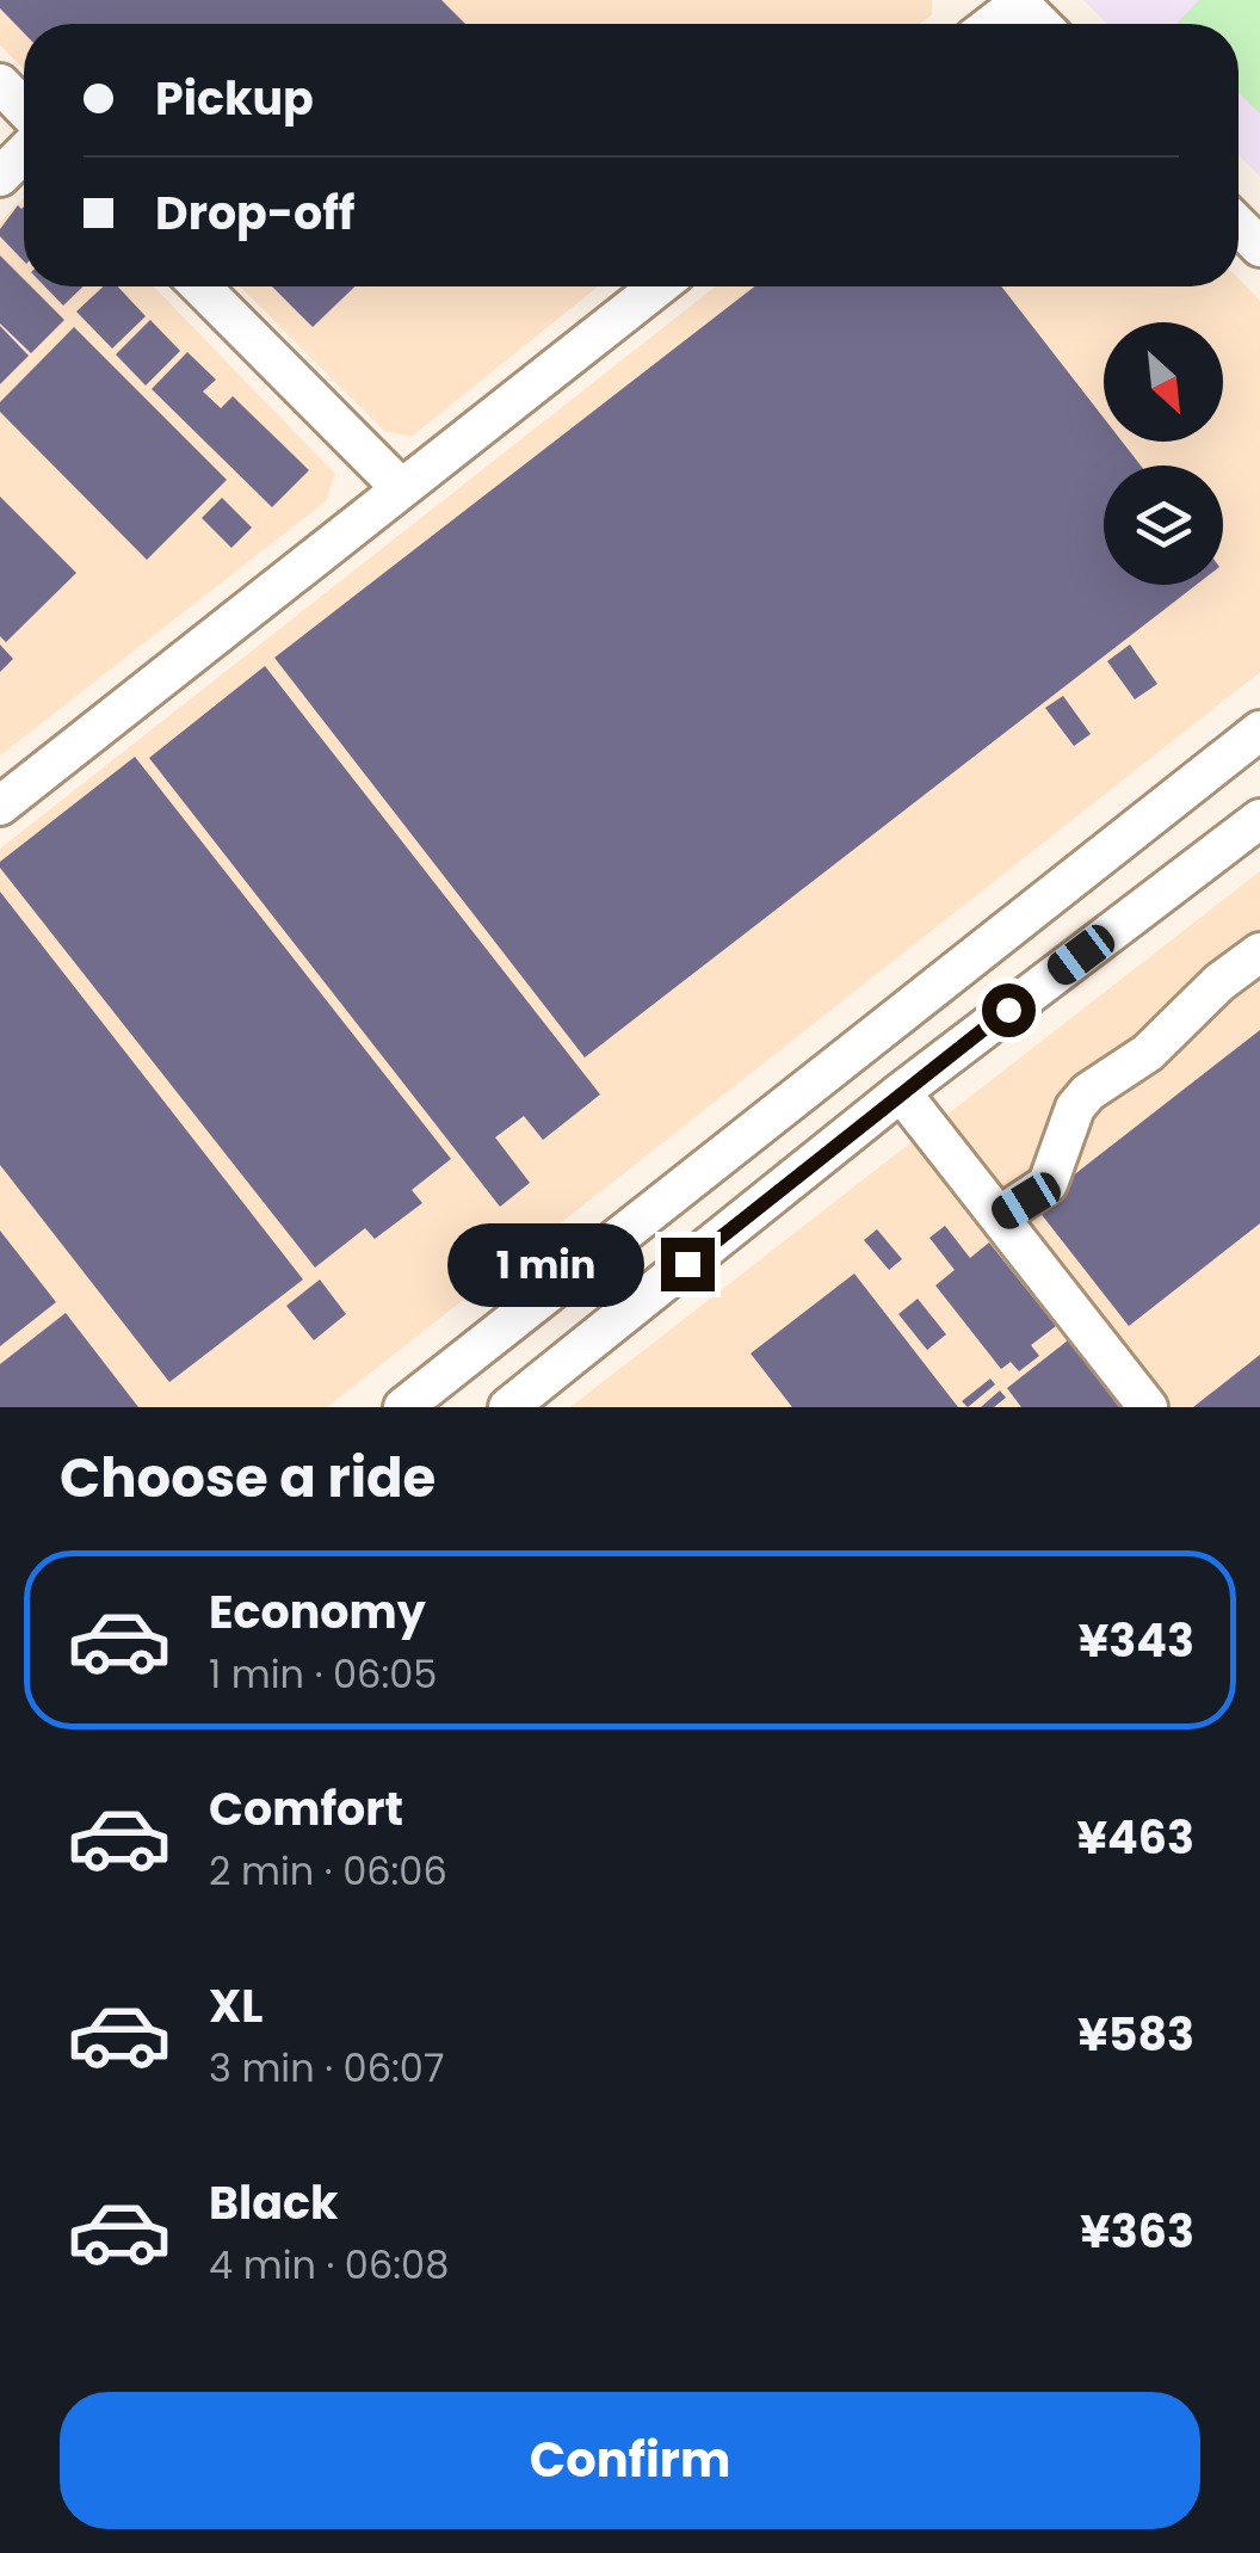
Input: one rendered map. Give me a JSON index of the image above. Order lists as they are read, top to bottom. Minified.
{"north":"bottom right","page":{"banner":["Pickup","Drop-off"],"bubble":"1 min","heading":"Choose a ride","list":[{"name":"Economy","note":"1 min · 06:05","value":"¥343"},{"name":"Comfort","note":"2 min · 06:06","value":"¥463"},{"name":"XL","note":"3 min · 06:07","value":"¥583"},{"name":"Black","note":"4 min · 06:08","value":"¥363"}],"buttons":"Confirm"}}
